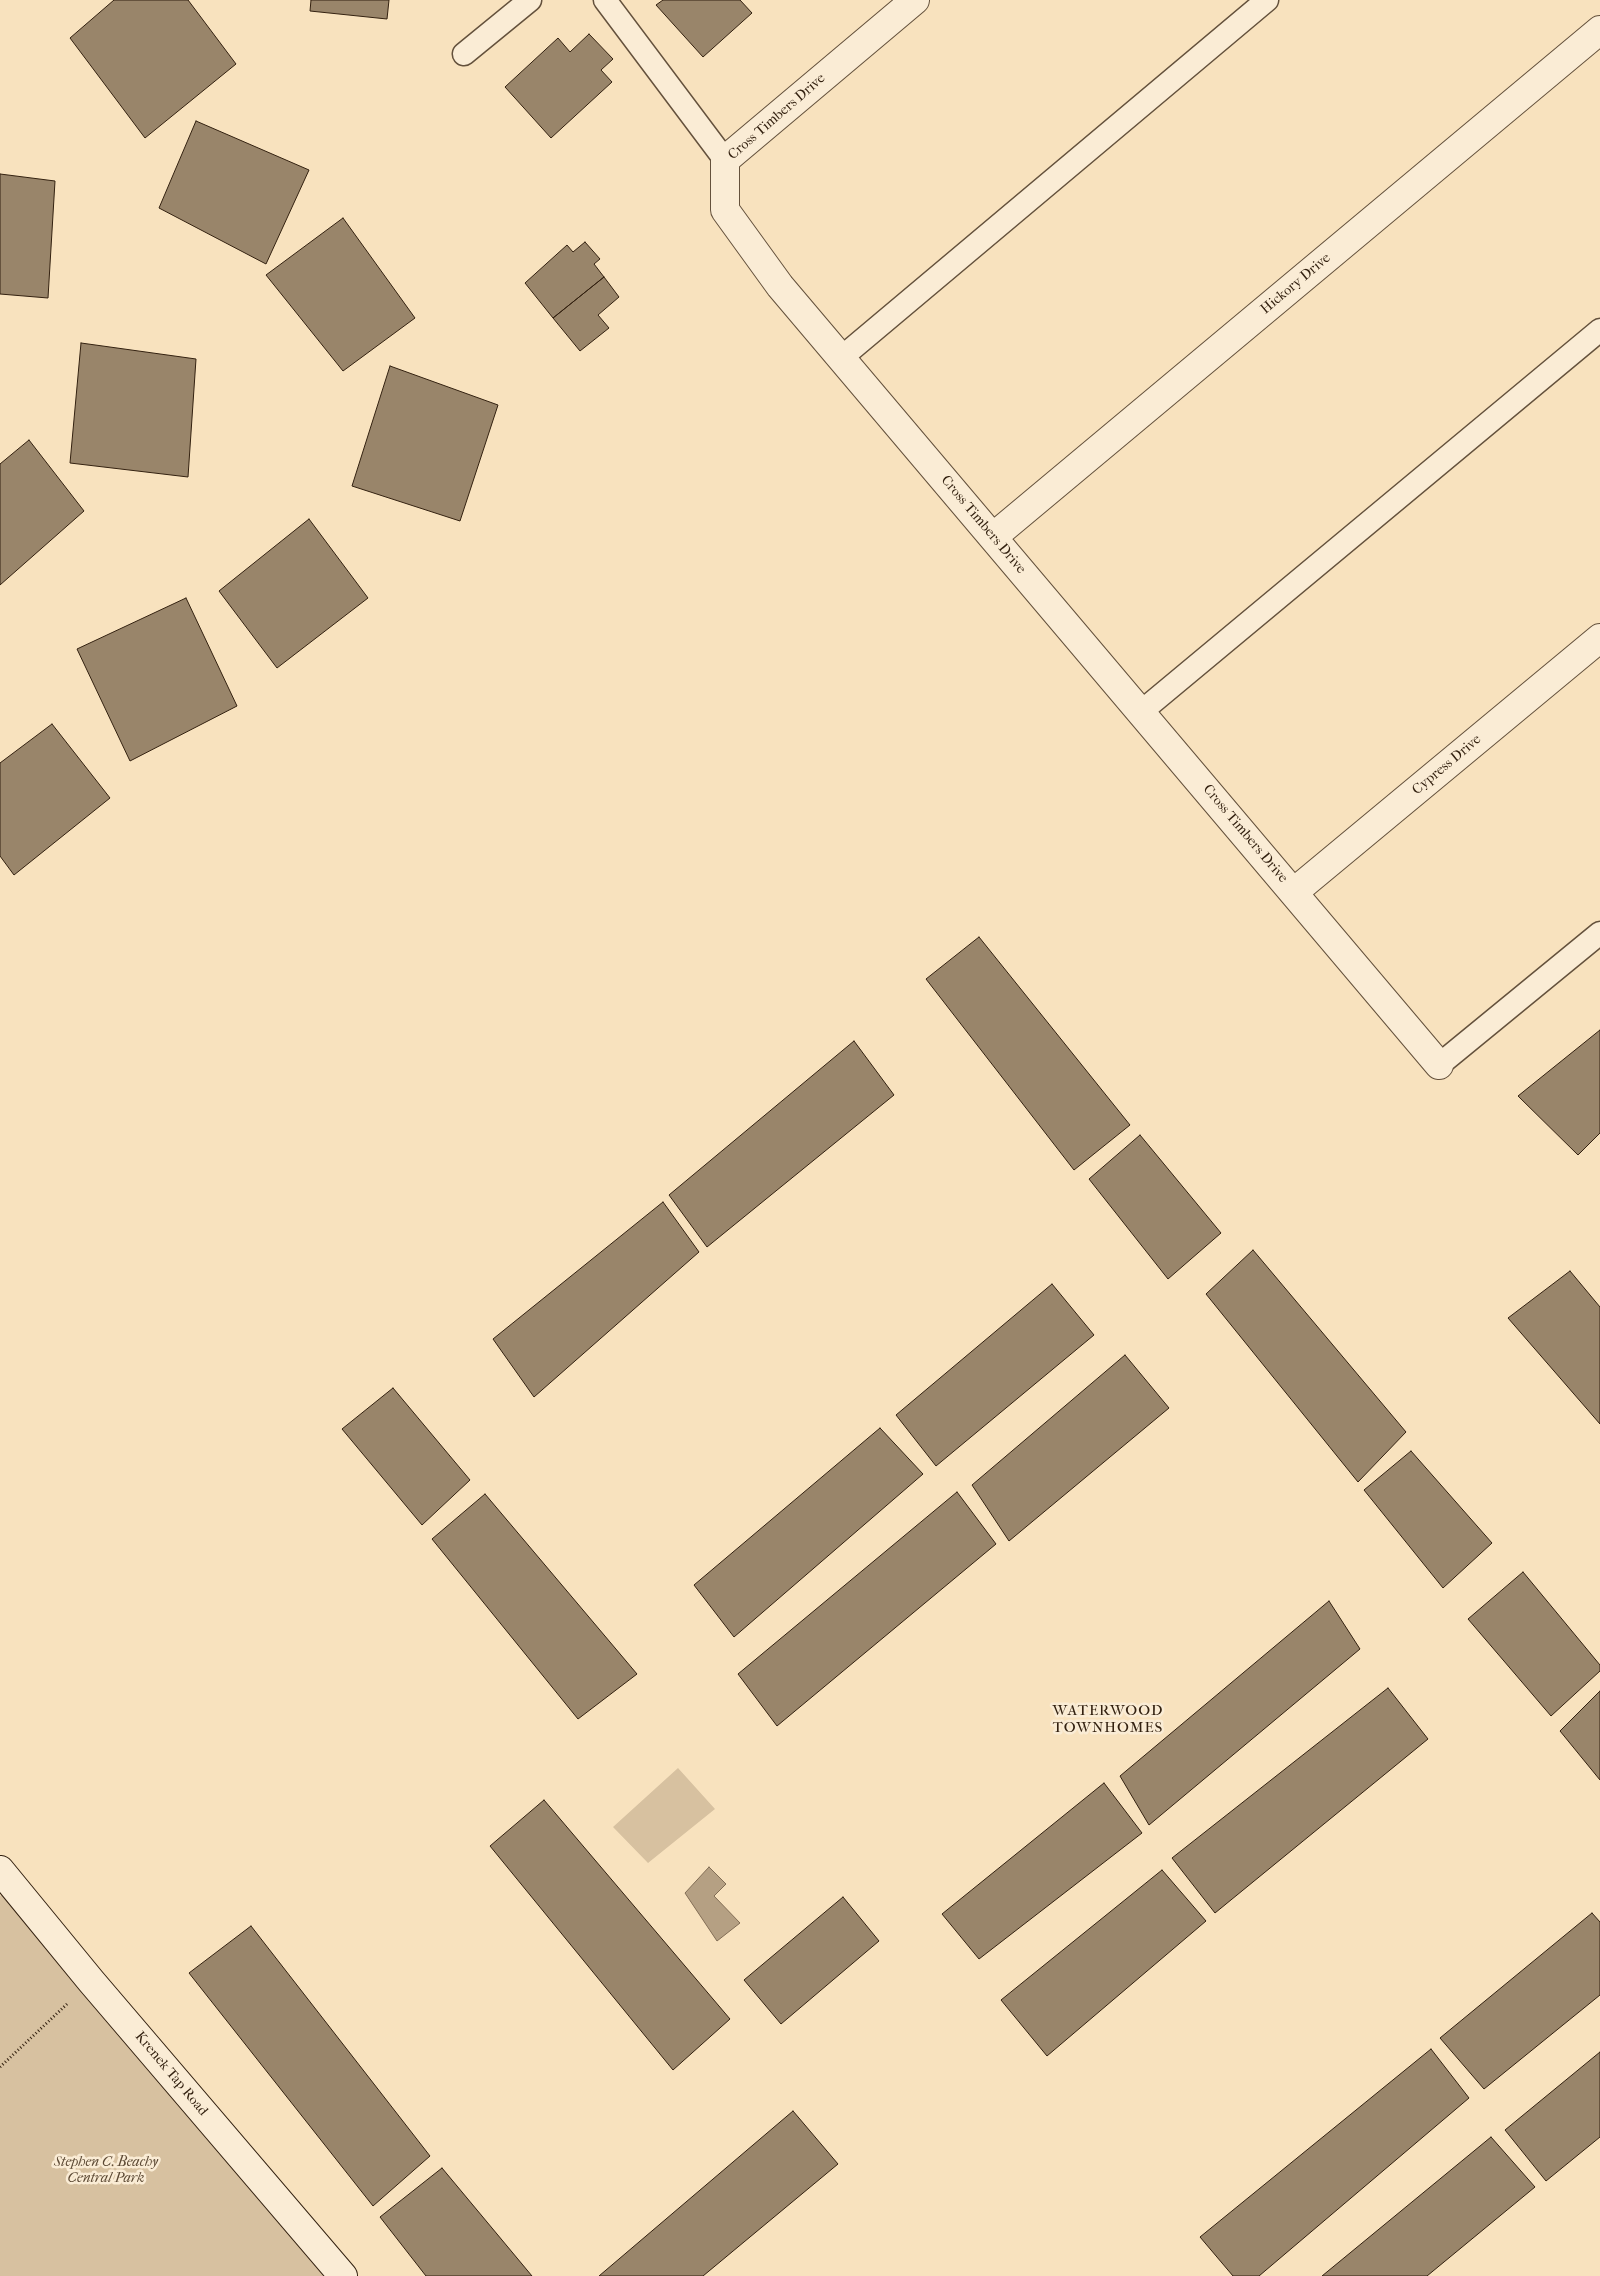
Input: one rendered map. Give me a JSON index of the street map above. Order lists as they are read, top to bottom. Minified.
{"streets":{"street":["Cross Timbers Drive","Hickory Drive","Cypress Drive","Krenek Tap Road"]},"crossings":[["Cross Timbers Drive","Hickory Drive"],["Cross Timbers Drive","Cypress Drive"]],"districts":["WATERWOOD TOWNHOMES"],"parks":["Stephen C. Beachy Central Park"]}
